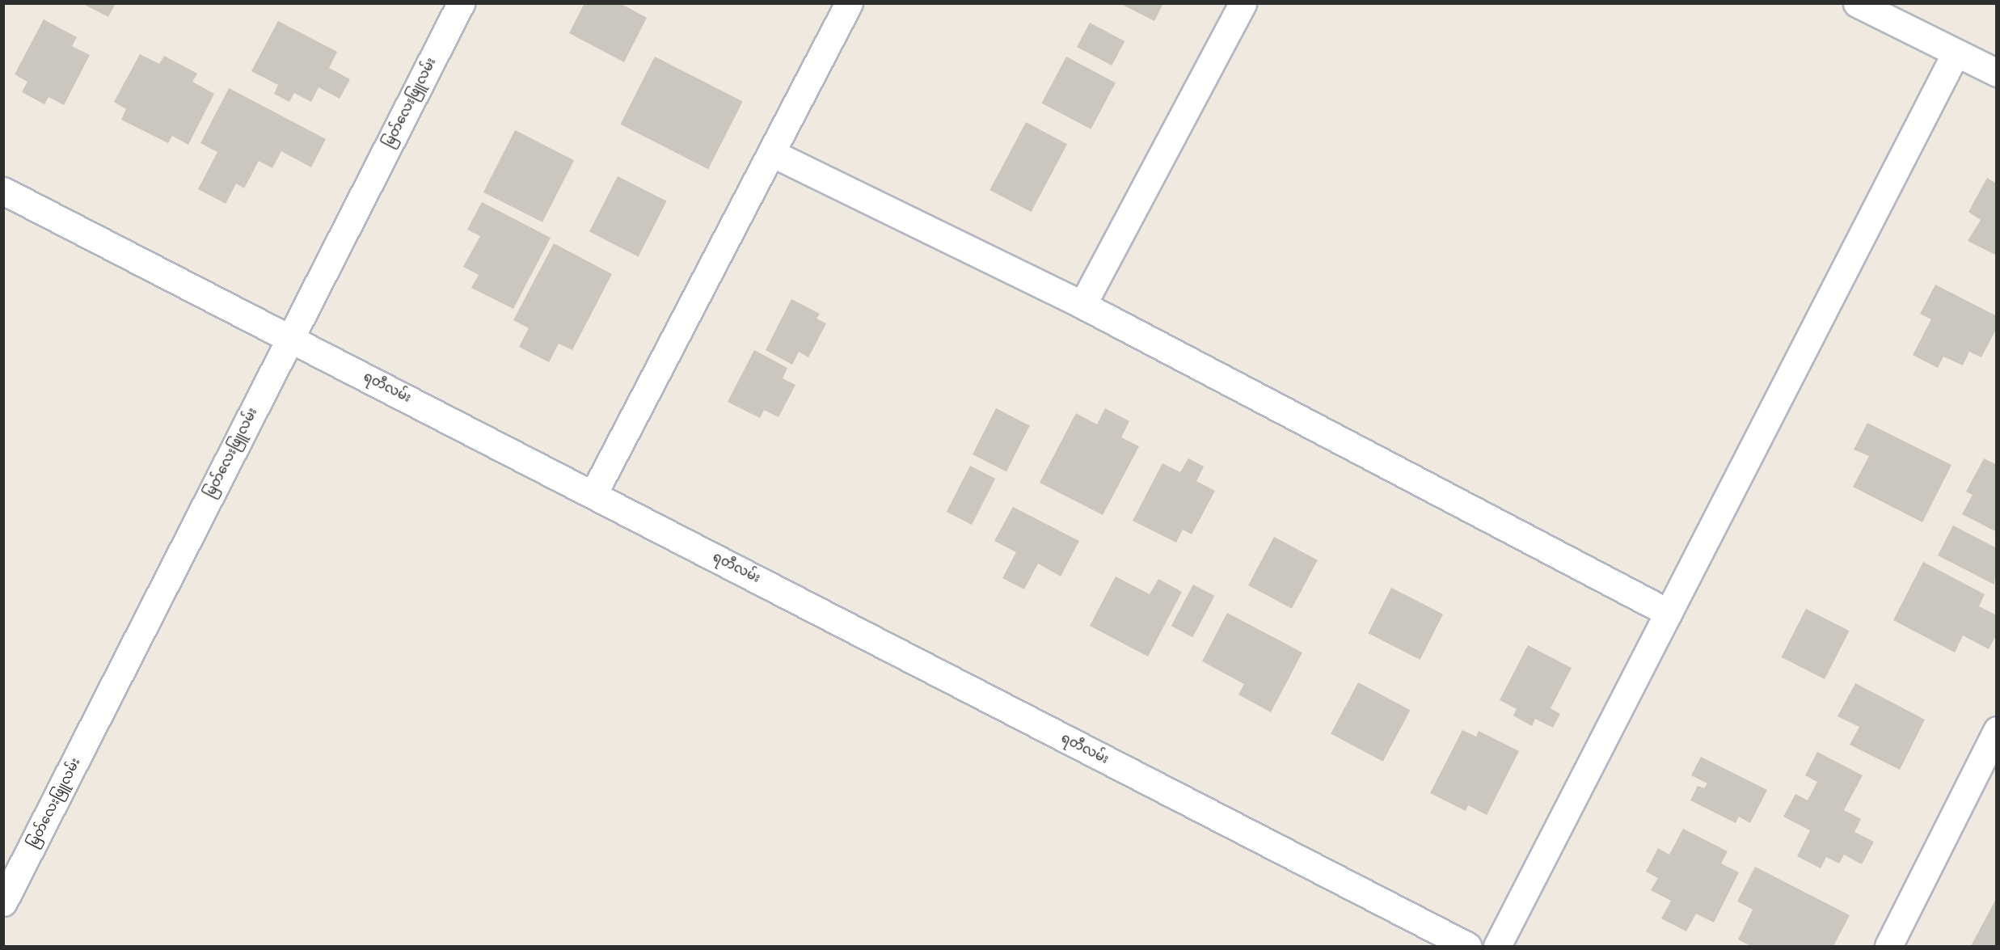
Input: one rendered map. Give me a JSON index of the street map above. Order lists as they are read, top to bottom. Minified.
{"streets":{"street":["မြတ်လေးဖြူလမ်း","ရတီလမ်း"]},"crossings":[["မြတ်လေးဖြူလမ်း","ရတီလမ်း"]]}
